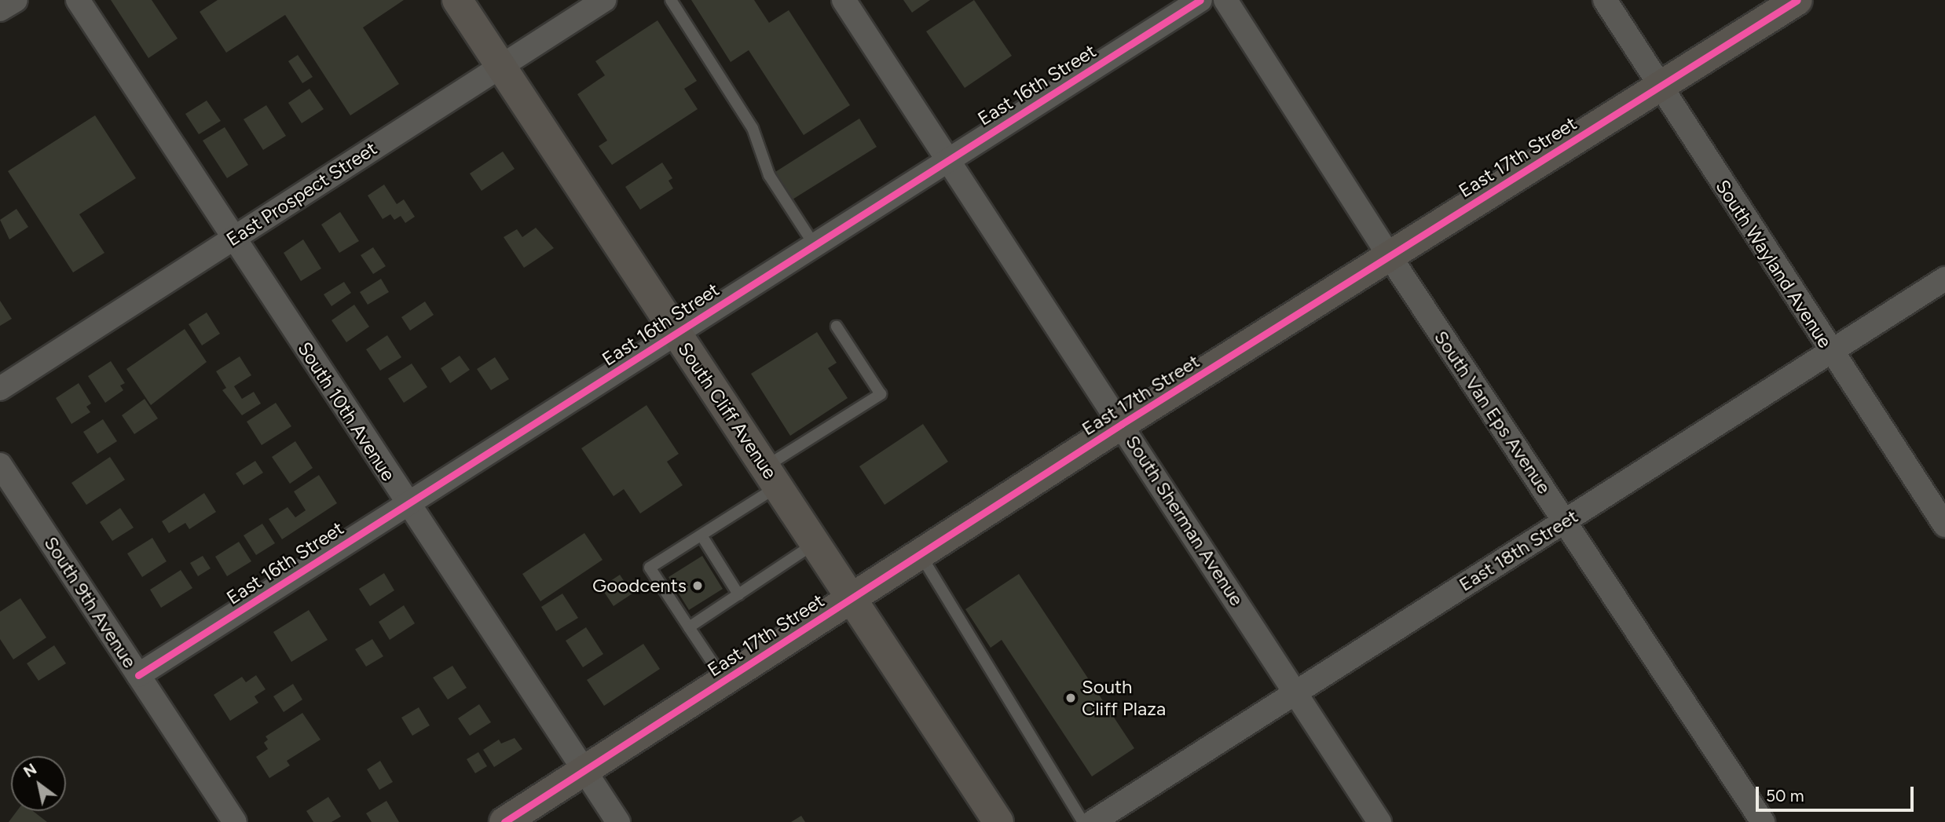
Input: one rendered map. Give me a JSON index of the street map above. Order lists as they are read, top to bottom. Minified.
{"streets":{"street":["East 16th Street","East 17th Street","East Prospect Street","South Wayland Avenue","South Cliff Avenue","South 10th Avenue","South Van Eps Avenue","South Sherman Avenue","East 18th Street","South 9th Avenue"]},"crossings":[["East 16th Street","South Cliff Avenue"],["East 16th Street","South 10th Avenue"],["East 16th Street","South Sherman Avenue"],["East 16th Street","South 9th Avenue"],["East 17th Street","South Wayland Avenue"],["East 17th Street","South Cliff Avenue"],["East 17th Street","South 10th Avenue"],["East 17th Street","South Van Eps Avenue"],["East 17th Street","South Sherman Avenue"],["East Prospect Street","South Cliff Avenue"],["East Prospect Street","South 10th Avenue"],["South Wayland Avenue","East 18th Street"],["South Van Eps Avenue","East 18th Street"],["South Sherman Avenue","East 18th Street"]],"places":["Goodcents","South Cliff Plaza"],"scale_bar":"50 m","north":"top left"}
